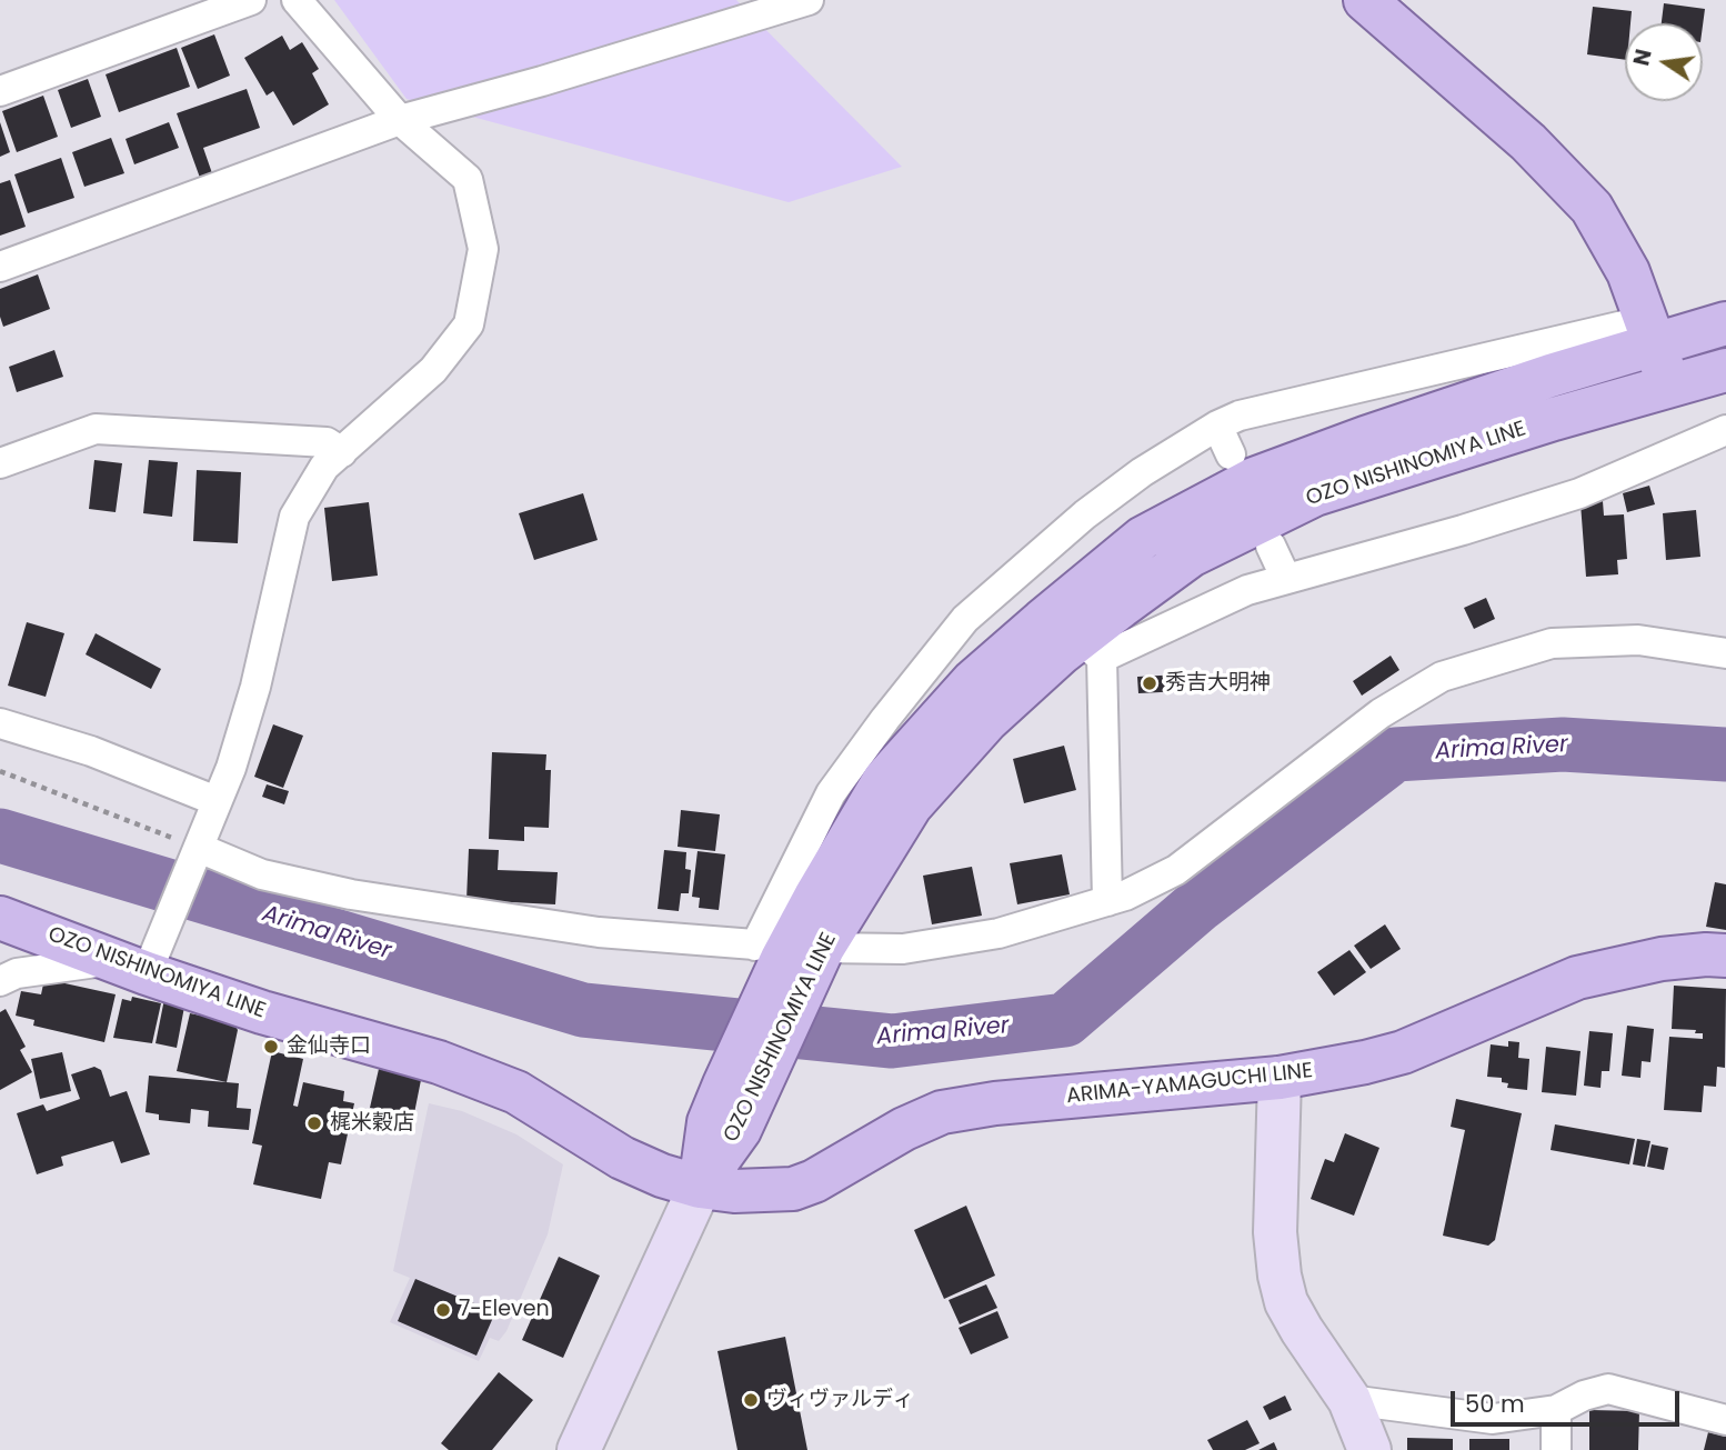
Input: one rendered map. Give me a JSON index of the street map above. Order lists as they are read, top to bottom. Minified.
{"streets":{"main road":["OZO NISHINOMIYA LINE","ARIMA-YAMAGUCHI LINE"]},"crossings":[["OZO NISHINOMIYA LINE","ARIMA-YAMAGUCHI LINE"]],"water":["Arima River"],"places":["秀吉大明神","金仙寺口","梶米穀店","7-Eleven","ヴィヴァルディ"],"scale_bar":"50 m","north":"left"}
